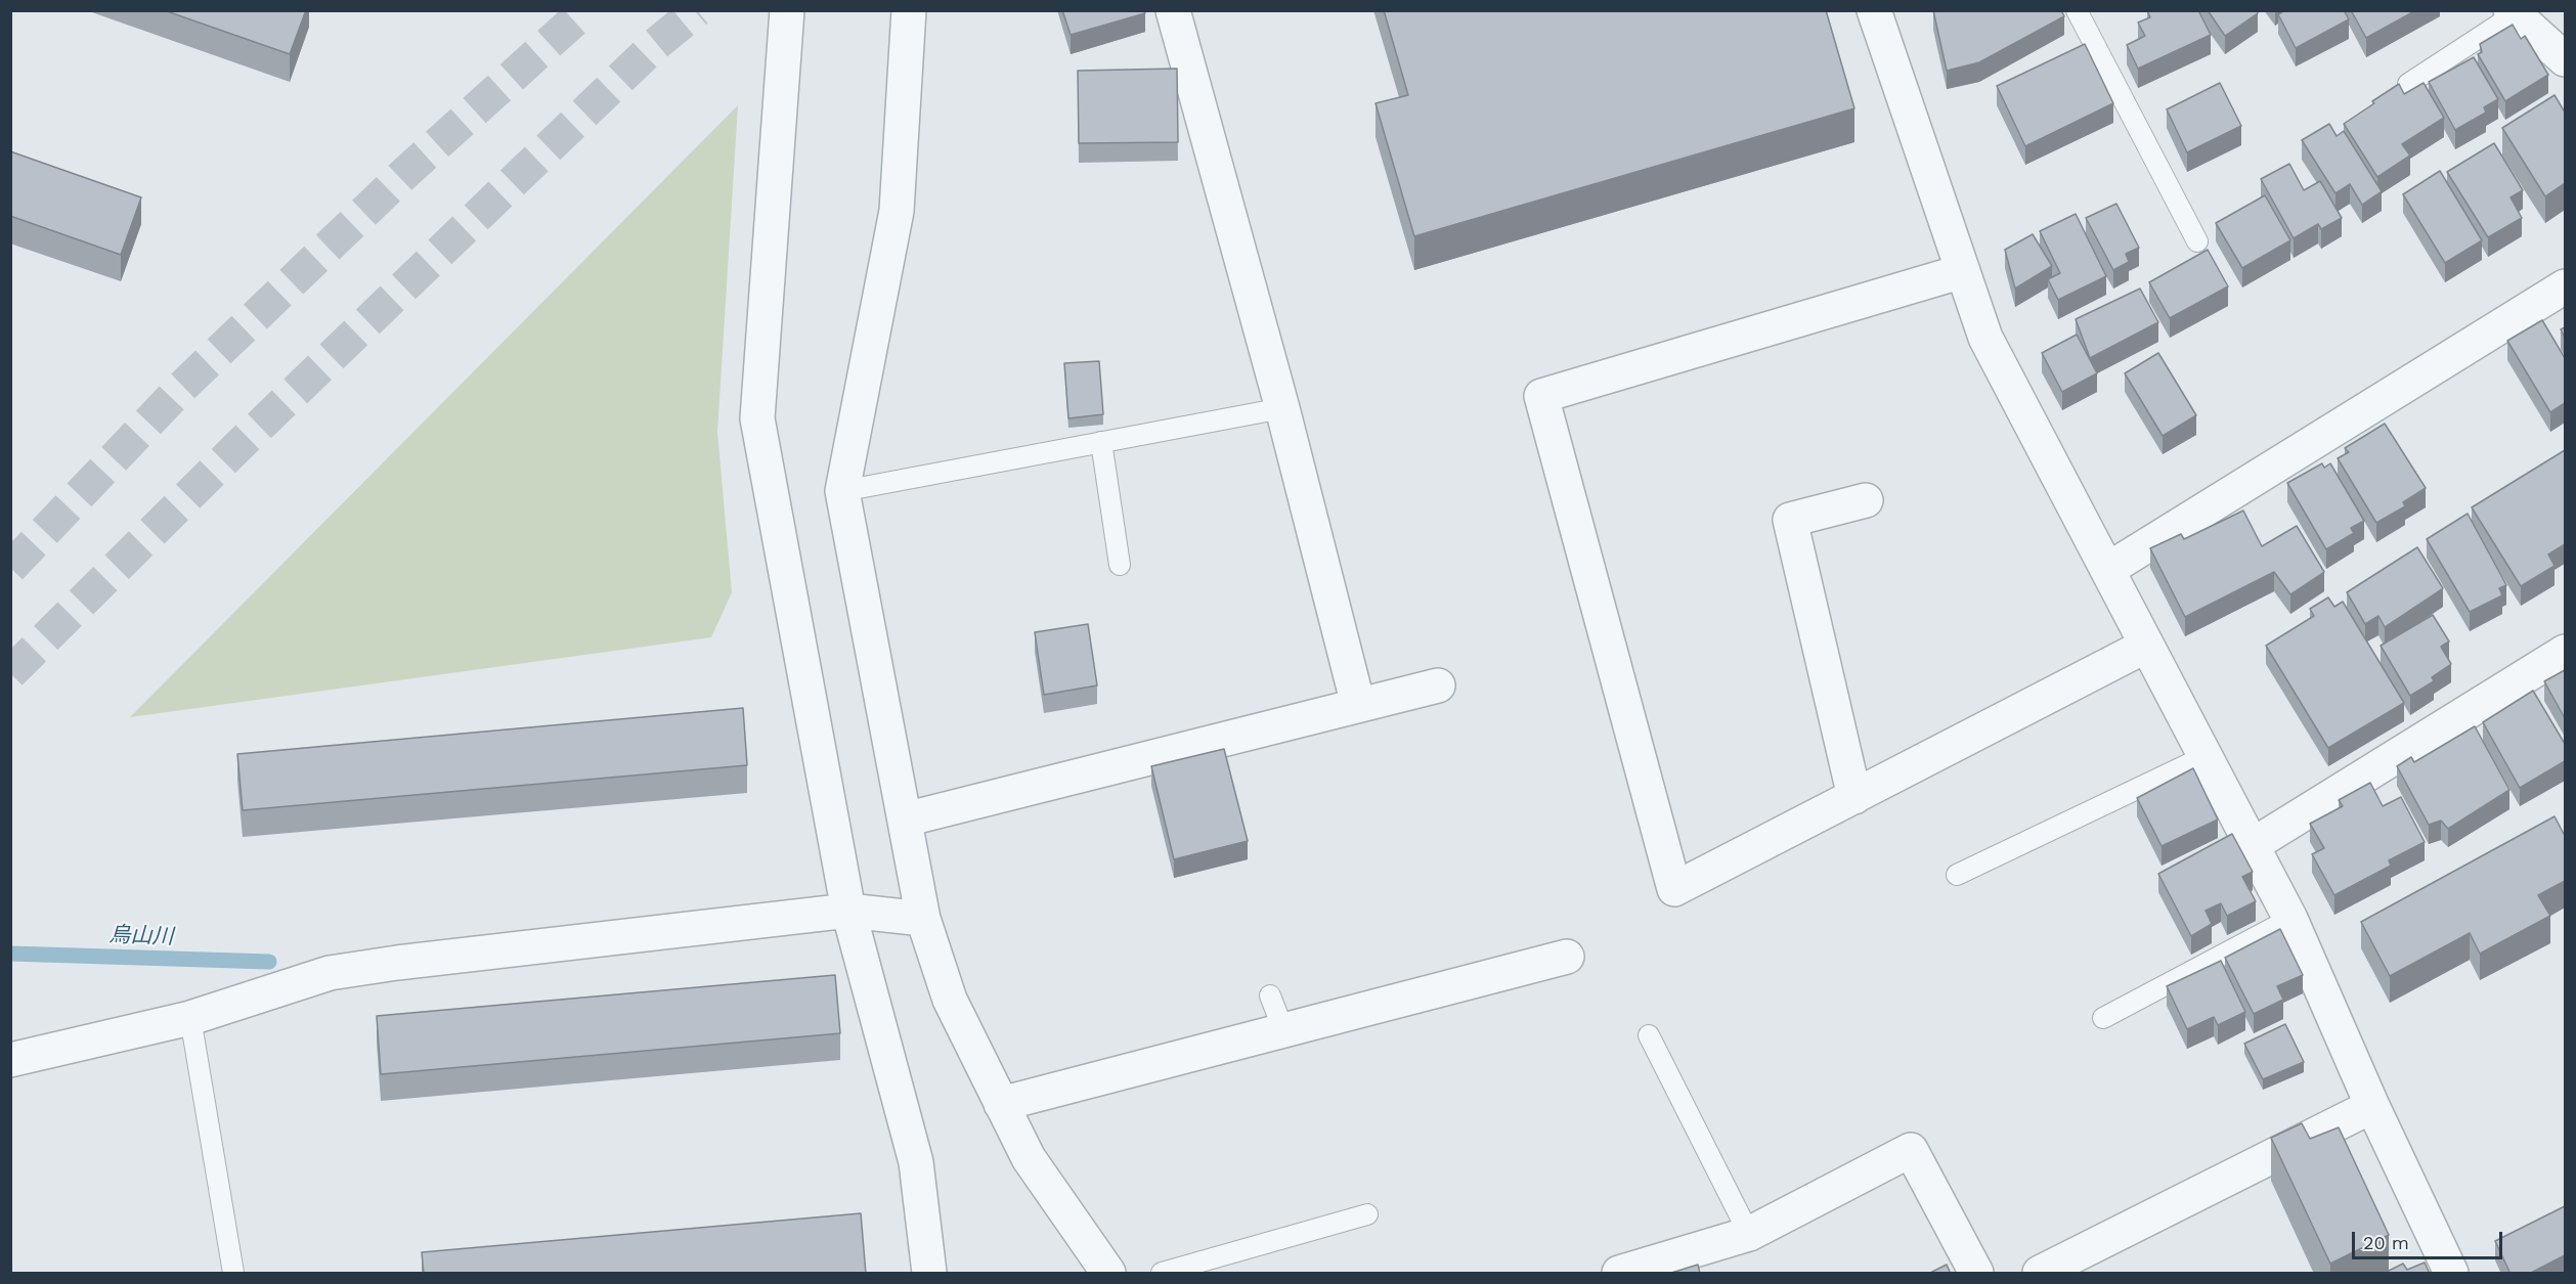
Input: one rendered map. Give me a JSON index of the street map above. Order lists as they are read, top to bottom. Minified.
{"water":["烏山川"],"scale_bar":"20 m"}
